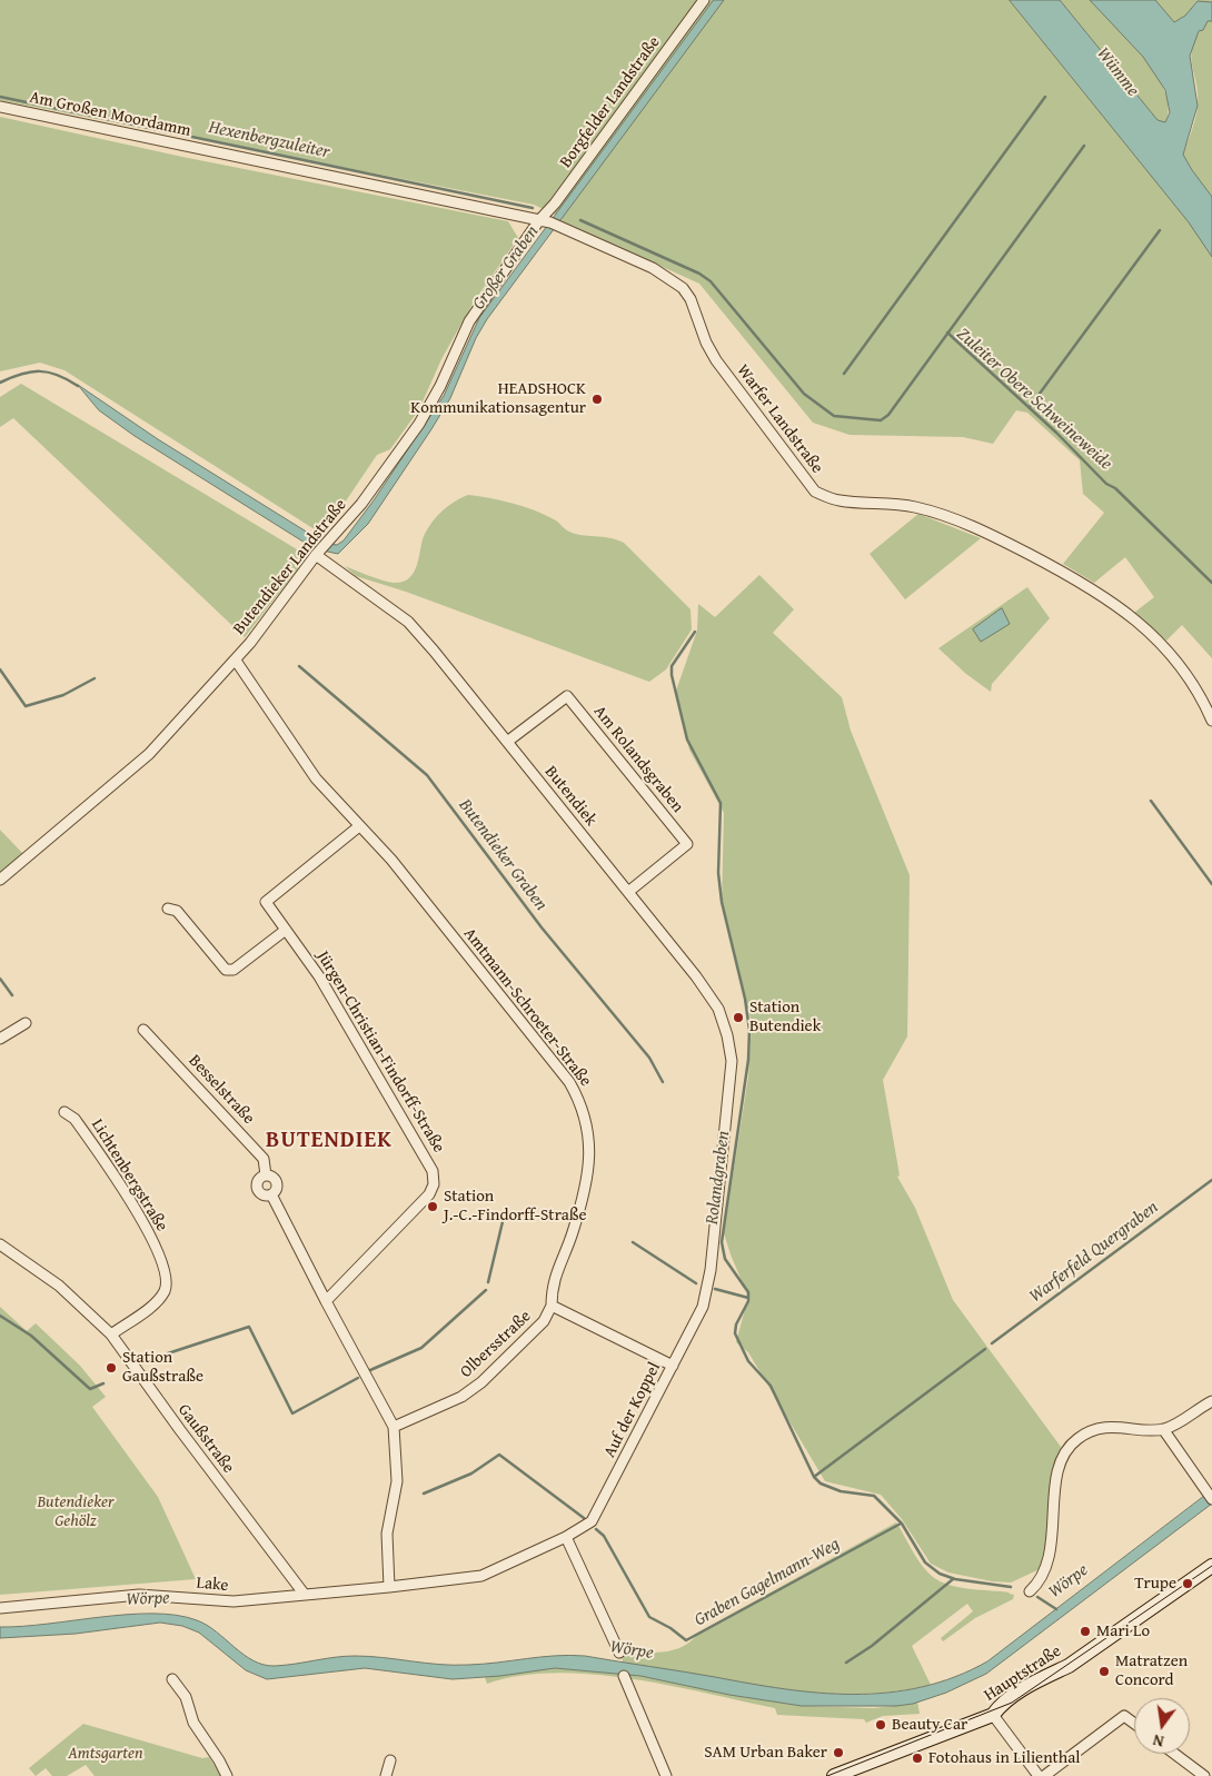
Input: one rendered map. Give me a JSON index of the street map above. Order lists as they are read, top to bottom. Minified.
{"streets":{"street":["Borgfelder Landstraße","Am Großen Moordamm","Warfer Landstraße","Butendieker Landstraße","Am Rolandsgraben","Butendiek","Amtmann-Schroeter-Straße","Jürgen-Christian-Findorff-Straße","Besselstraße","Lichtenbergstraße","Olbersstraße","Auf der Koppel","Gaußstraße","Lake","Hauptstraße"]},"crossings":[["Borgfelder Landstraße","Am Großen Moordamm"],["Borgfelder Landstraße","Warfer Landstraße"],["Borgfelder Landstraße","Butendieker Landstraße"],["Am Großen Moordamm","Warfer Landstraße"],["Am Großen Moordamm","Butendieker Landstraße"],["Warfer Landstraße","Butendieker Landstraße"],["Butendieker Landstraße","Butendiek"],["Butendieker Landstraße","Amtmann-Schroeter-Straße"],["Am Rolandsgraben","Butendiek"],["Butendiek","Auf der Koppel"],["Amtmann-Schroeter-Straße","Jürgen-Christian-Findorff-Straße"],["Amtmann-Schroeter-Straße","Olbersstraße"],["Jürgen-Christian-Findorff-Straße","Besselstraße"],["Lichtenbergstraße","Gaußstraße"],["Auf der Koppel","Lake"],["Gaußstraße","Lake"]],"districts":["BUTENDIEK"],"water":["Wümme","Hexenbergzuleiter","Großer Graben","Zuleiter Obere Schweineweide","Butendieker Graben","Rolandgraben","Warferfeld Quergraben","Wörpe","Graben Gagelmann-Weg"],"parks":["Butendieker Gehölz","Amtsgarten"],"places":["HEADSHOCK Kommunikationsagentur","Station Butendiek","Station J.-C.-Findorff-Straße","Station Gaußstraße","Trupe","Mari Lo","Matratzen Concord","Beauty Car","SAM Urban Baker","Fotohaus in Lilienthal"],"north":"bottom"}
